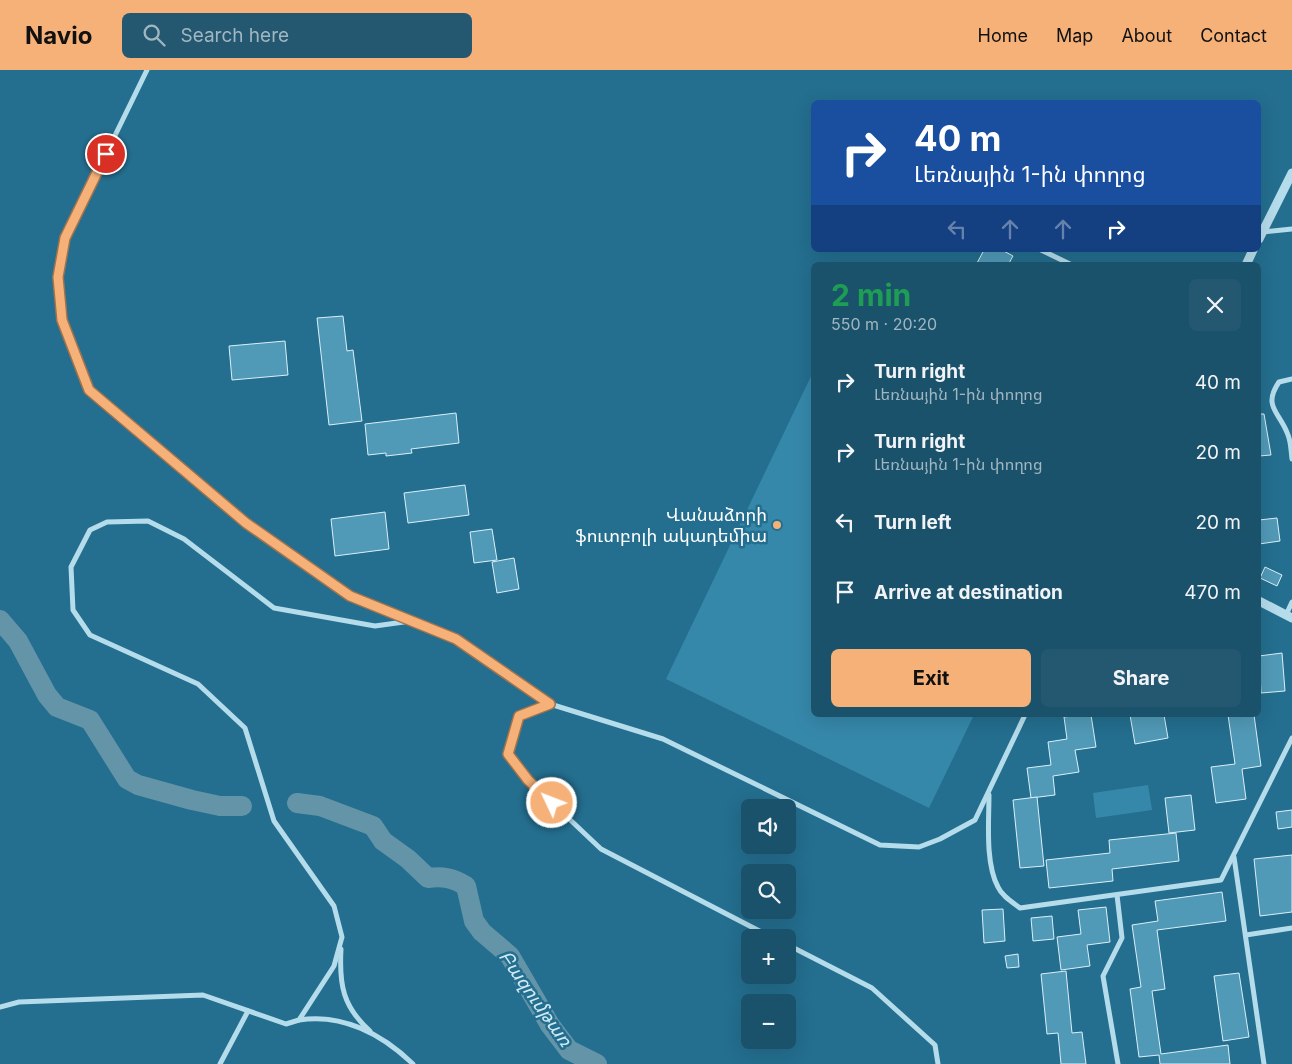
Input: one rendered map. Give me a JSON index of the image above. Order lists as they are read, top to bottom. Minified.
{"water":["Բազումթառ"],"places":["Վանաձորի ֆուտբոլի ակադեմիա"],"page":{"header":"Navio","search":"Search here","nav":["Home","Map","About","Contact"],"turn":["40 m","Լեռնային 1-ին փողոց"],"heading":["2 min","550 m · 20:20"],"list":[{"name":"Turn right","note":"Լեռնային 1-ին փողոց","value":"40 m"},{"name":"Turn right","note":"Լեռնային 1-ին փողոց","value":"20 m"},{"name":"Turn left","value":"20 m"},{"name":"Arrive at destination","value":"470 m"}],"buttons":["Exit","Share"],"map_buttons":["+","−"]}}
